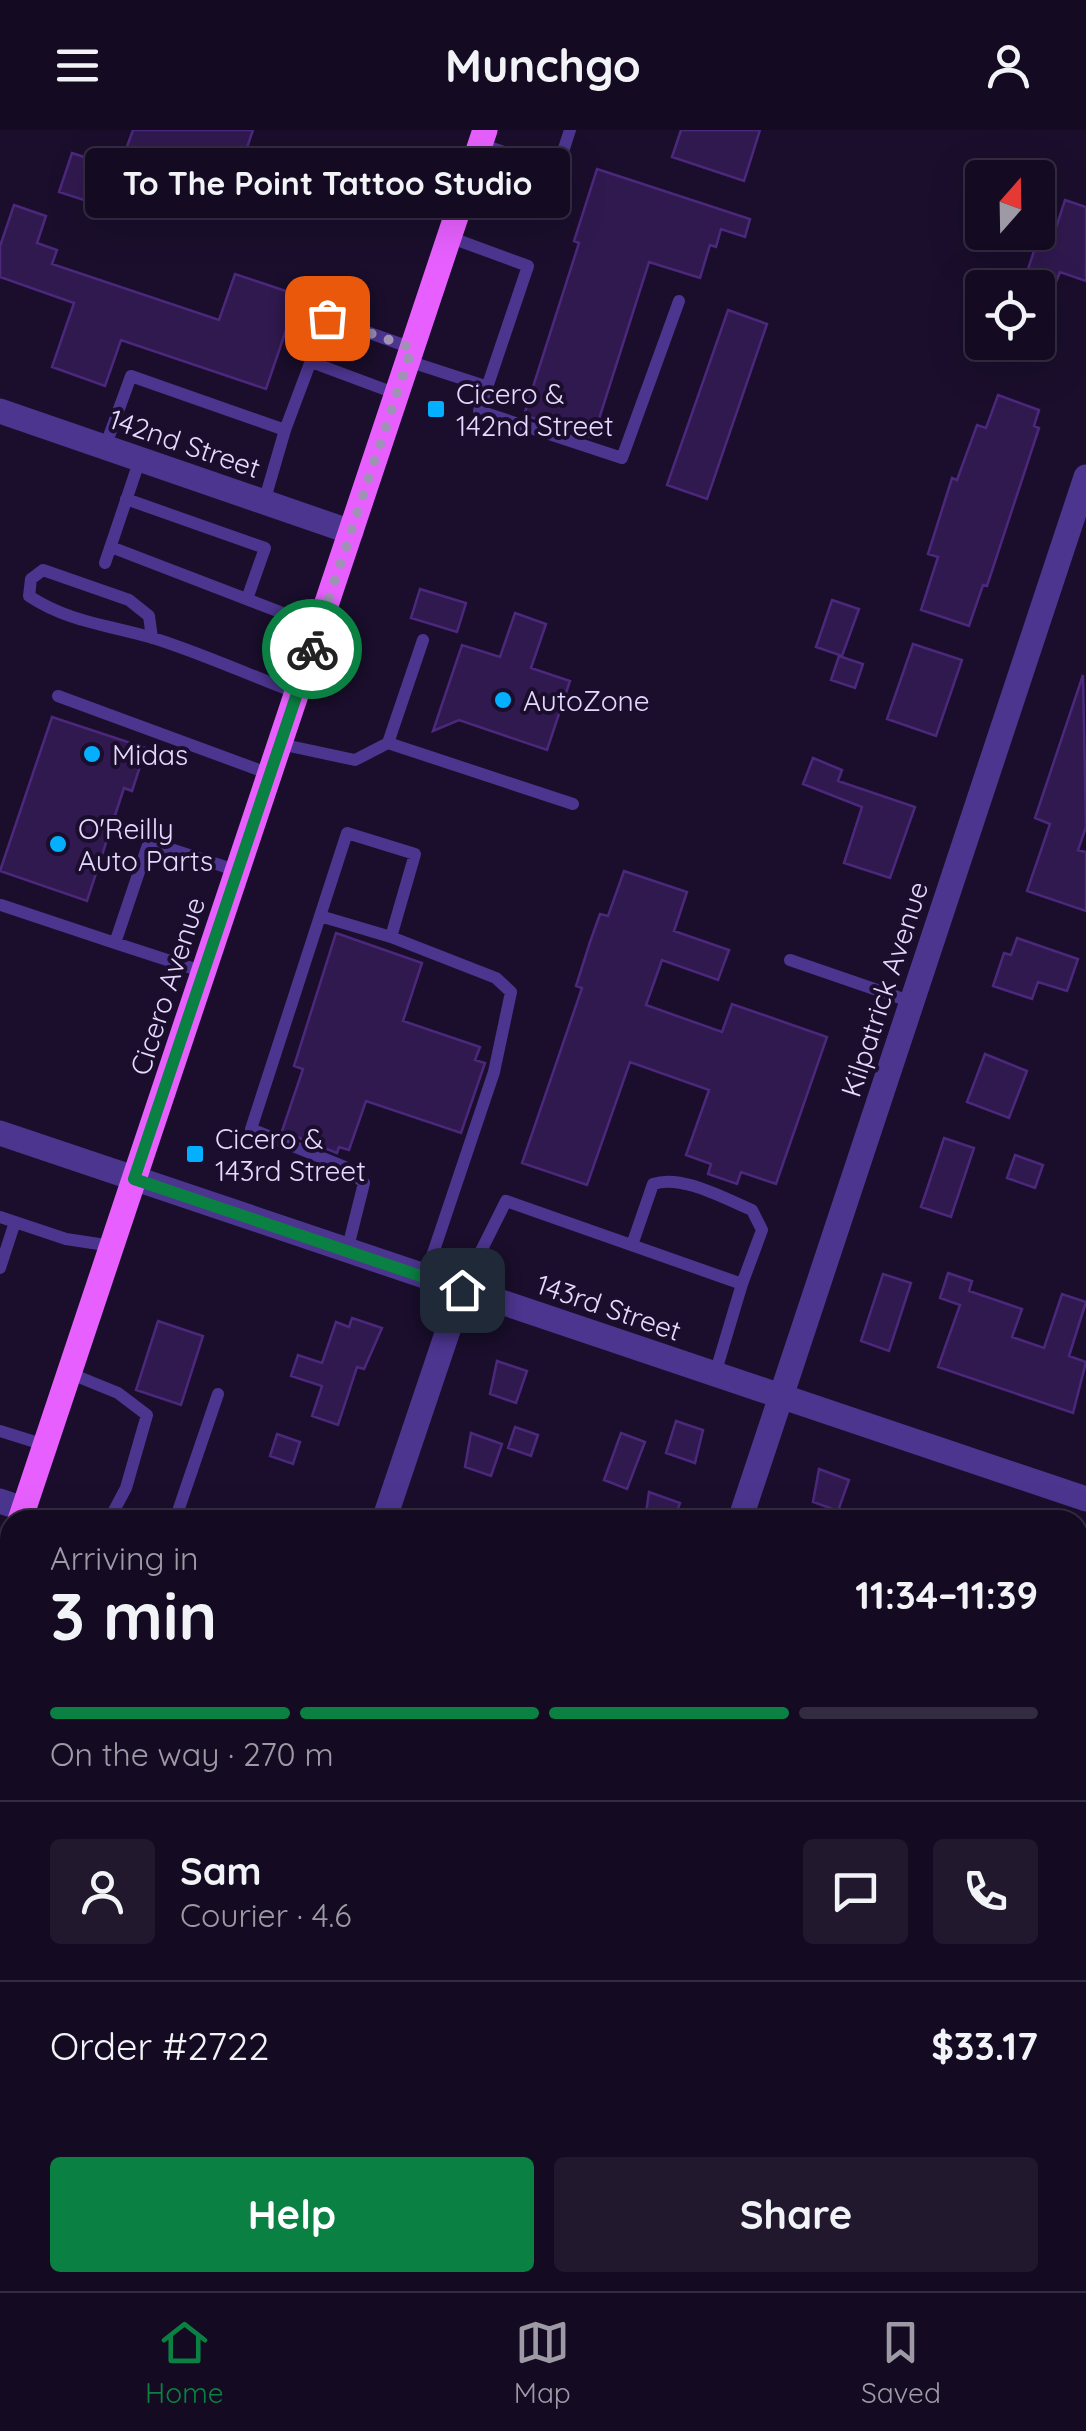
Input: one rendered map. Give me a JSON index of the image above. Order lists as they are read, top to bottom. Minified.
{"streets":{"main road":["Cicero Avenue"],"street":["142nd Street","Kilpatrick Avenue","143rd Street"]},"crossings":[["142nd Street","Cicero Avenue"],["Cicero Avenue","143rd Street"],["Kilpatrick Avenue","143rd Street"]],"places":{"other":["To The Point Tattoo Studio","AutoZone","Midas","O'Reilly Auto Parts"],"transit":["Cicero & 142nd Street","Cicero & 143rd Street"]},"north":"top","page":{"header":"Munchgo","bubble":"To The Point Tattoo Studio","heading":["3 min","Arriving in","11:34–11:39"],"panel":["Sam","Courier · 4.6","Order #2722","$33.17"],"bar":"On the way · 270 m","buttons":["Help","Share"],"tabs":["Home","Map","Saved"]}}
